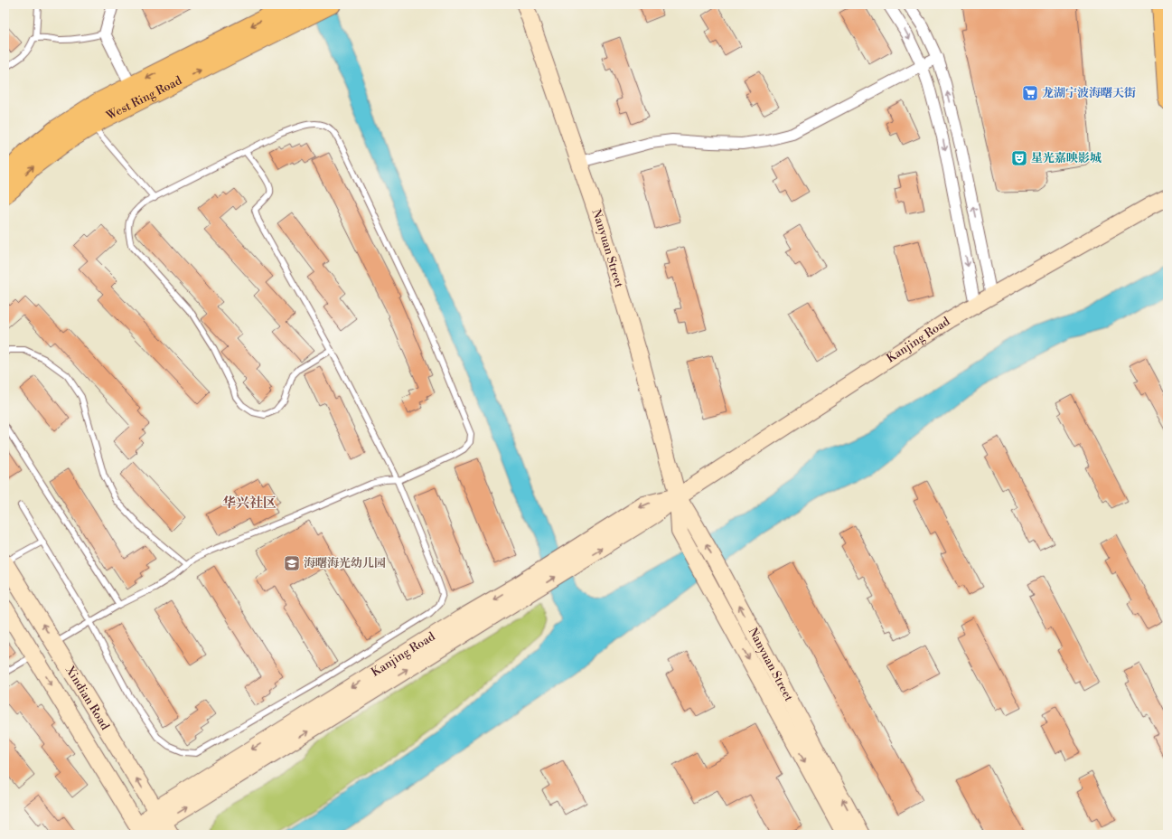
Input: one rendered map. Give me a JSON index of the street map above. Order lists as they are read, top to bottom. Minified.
{"streets":{"main road":["West Ring Road","Nanyuan Street","Kanjing Road","Xindian Road"]},"crossings":[["Nanyuan Street","Kanjing Road"],["Kanjing Road","Xindian Road"]],"districts":["华兴社区"],"places":{"supermarket":["龙湖宁波海曙天街"],"theatre":["星光嘉映影城"],"school or university":["海曙海光幼儿园"]}}
